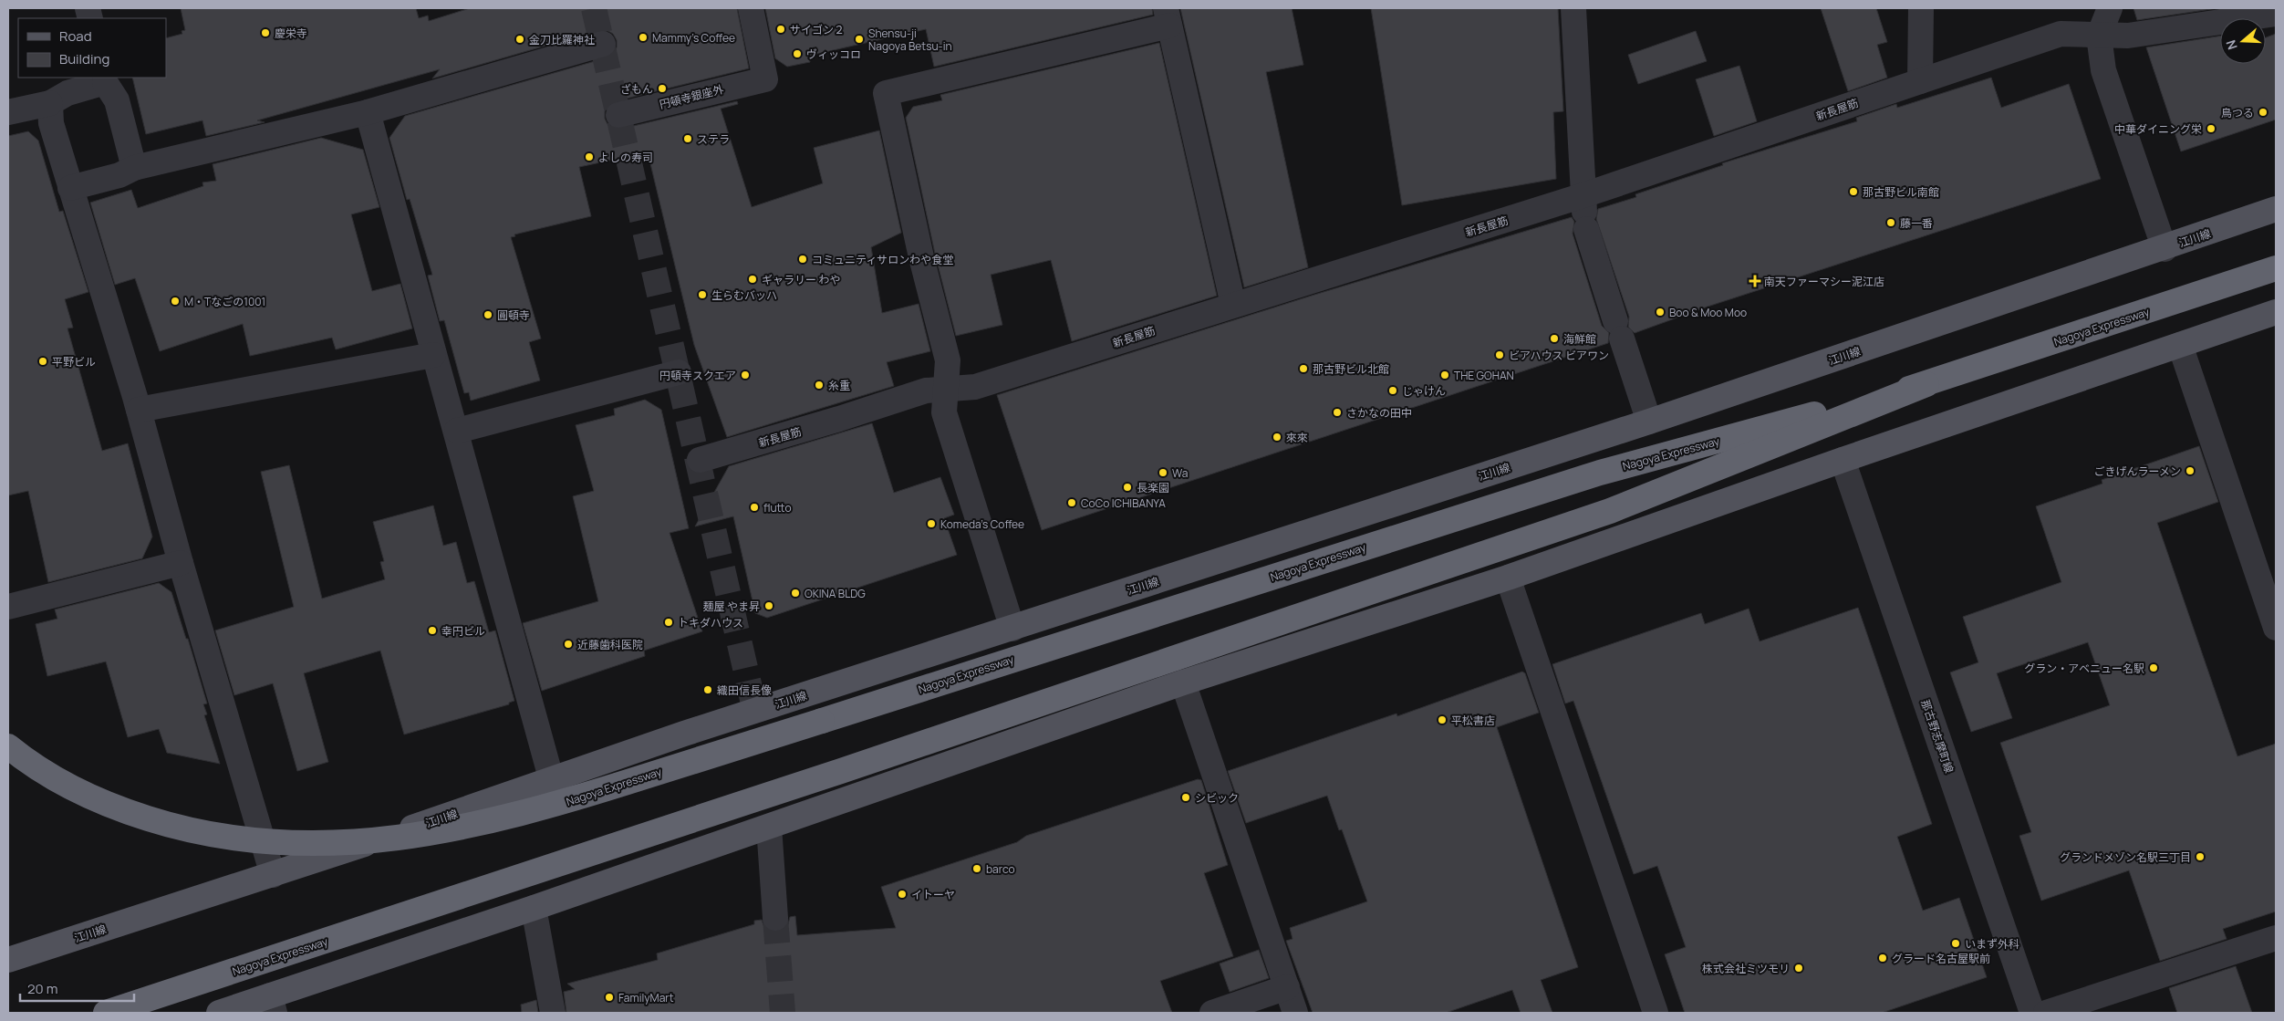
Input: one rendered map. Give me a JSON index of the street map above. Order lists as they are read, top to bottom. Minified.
{"streets":{"highway":["Nagoya Expressway"],"main road":["江川線"],"street":["円頓寺銀座外","新長屋筋","那古野志摩町線"]},"places":{"other":["サイゴン２","慶栄寺","Mammy's Coffee","金刀比羅神社","Shensu-ji Nagoya Betsu-in","ヴィッコロ","ざもん","鳥つる","中華ダイニング栄","ステラ","よしの寿司","那古野ビル南館","藤一番","コミュニティサロンわや食堂","ギャラリー わや","生らむバッハ","M・Tなごの1001","Boo & Moo Moo","圓頓寺","海鮮館","ビアハウス ビアワン","平野ビル","那古野ビル北館","円頓寺スクエア","THE GOHAN","糸重","じゃけん","さかなの田中","來來","ごきげんラーメン","Wa","長楽園","CoCo ICHIBANYA","flutto","Komeda's Coffee","OKINA BLDG","麺屋 やま昇","トキダハウス","幸円ビル","近藤歯科医院","グラン・アベニュー名駅","織田信長像","平松書店","シビック","グランドメゾン名駅三丁目","barco","イトーヤ","いまず外科","グラード名古屋駅前","株式会社ミツモリ","FamilyMart"],"health":["南天ファーマシー泥江店"]},"legend":["Road","Building"],"scale_bar":"20 m","north":"left"}
